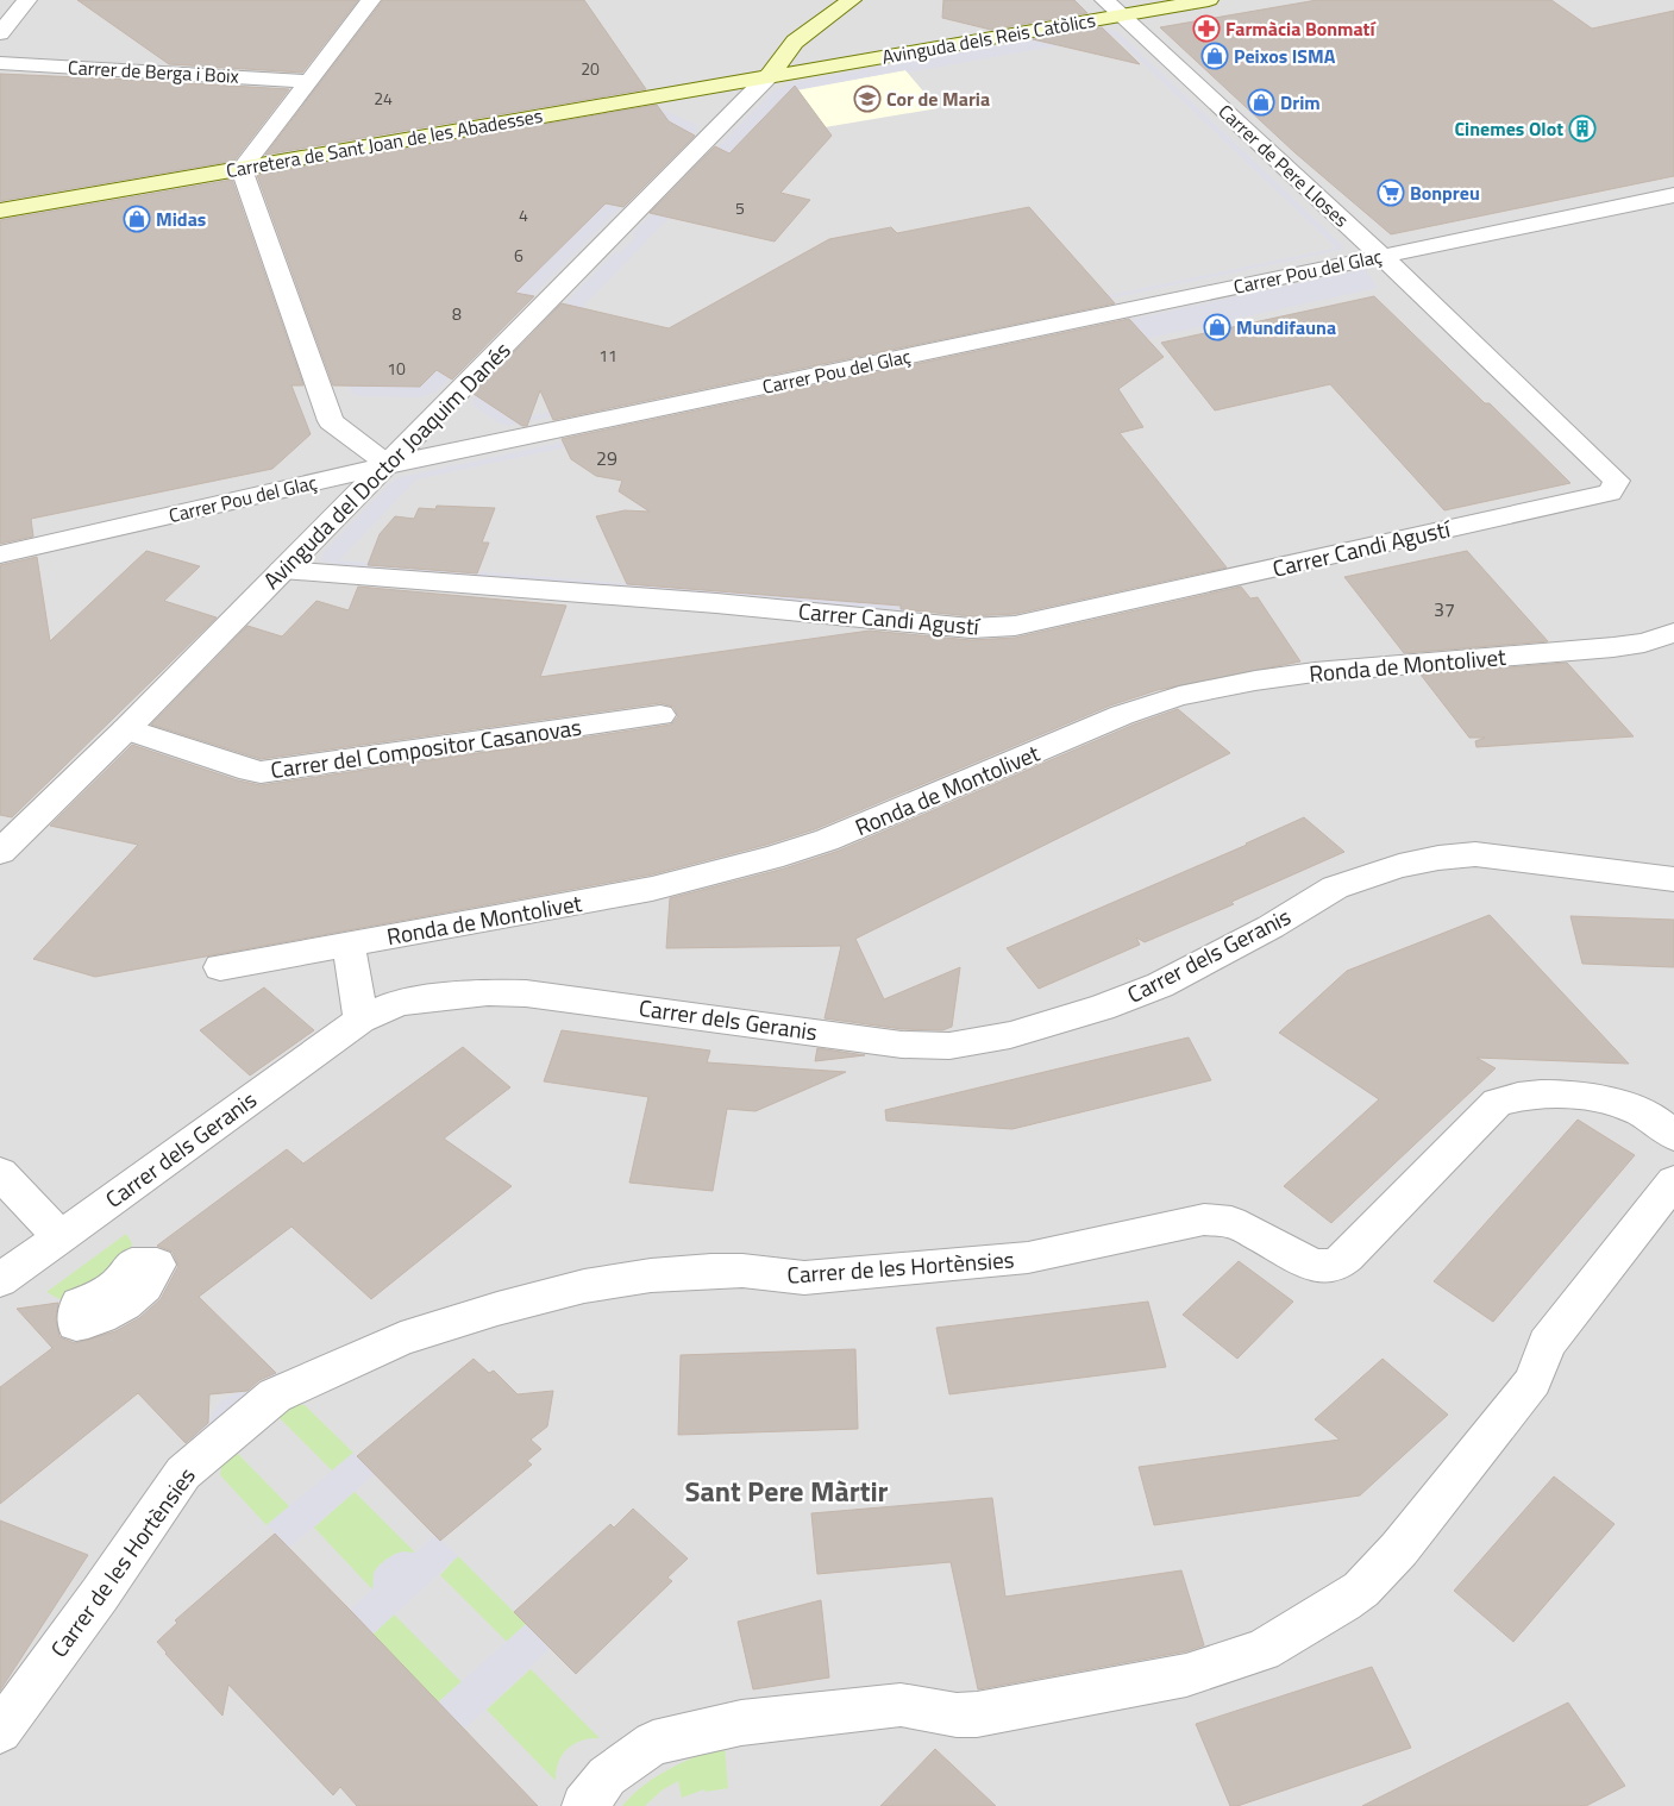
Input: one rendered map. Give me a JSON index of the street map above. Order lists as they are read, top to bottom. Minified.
{"streets":{"main road":["Avinguda dels Reis Catòlics","Carretera de Sant Joan de les Abadesses"],"street":["Carrer de Berga i Boix","Carrer de Pere Lloses","Carrer Pou del Glaç","Avinguda del Doctor Joaquim Danés","Carrer Candi Agustí","Ronda de Montolivet","Carrer del Compositor Casanovas","Carrer dels Geranis","Carrer de les Hortènsies"]},"crossings":[["Avinguda dels Reis Catòlics","Carretera de Sant Joan de les Abadesses"],["Avinguda dels Reis Catòlics","Carrer de Pere Lloses"],["Avinguda dels Reis Catòlics","Avinguda del Doctor Joaquim Danés"],["Carretera de Sant Joan de les Abadesses","Avinguda del Doctor Joaquim Danés"],["Carrer de Pere Lloses","Carrer Pou del Glaç"],["Carrer de Pere Lloses","Carrer Candi Agustí"],["Carrer Pou del Glaç","Avinguda del Doctor Joaquim Danés"],["Avinguda del Doctor Joaquim Danés","Carrer Candi Agustí"],["Avinguda del Doctor Joaquim Danés","Carrer del Compositor Casanovas"]],"districts":["Sant Pere Màrtir"],"places":{"pharmacy":["Farmàcia Bonmatí"],"shop":["Peixos ISMA","Drim","Midas","Mundifauna"],"school or university":["Cor de Maria"],"building":["Cinemes Olot"],"supermarket":["Bonpreu"]},"house_numbers":["20","24","5","4","6","8","11","10","29","37"]}
